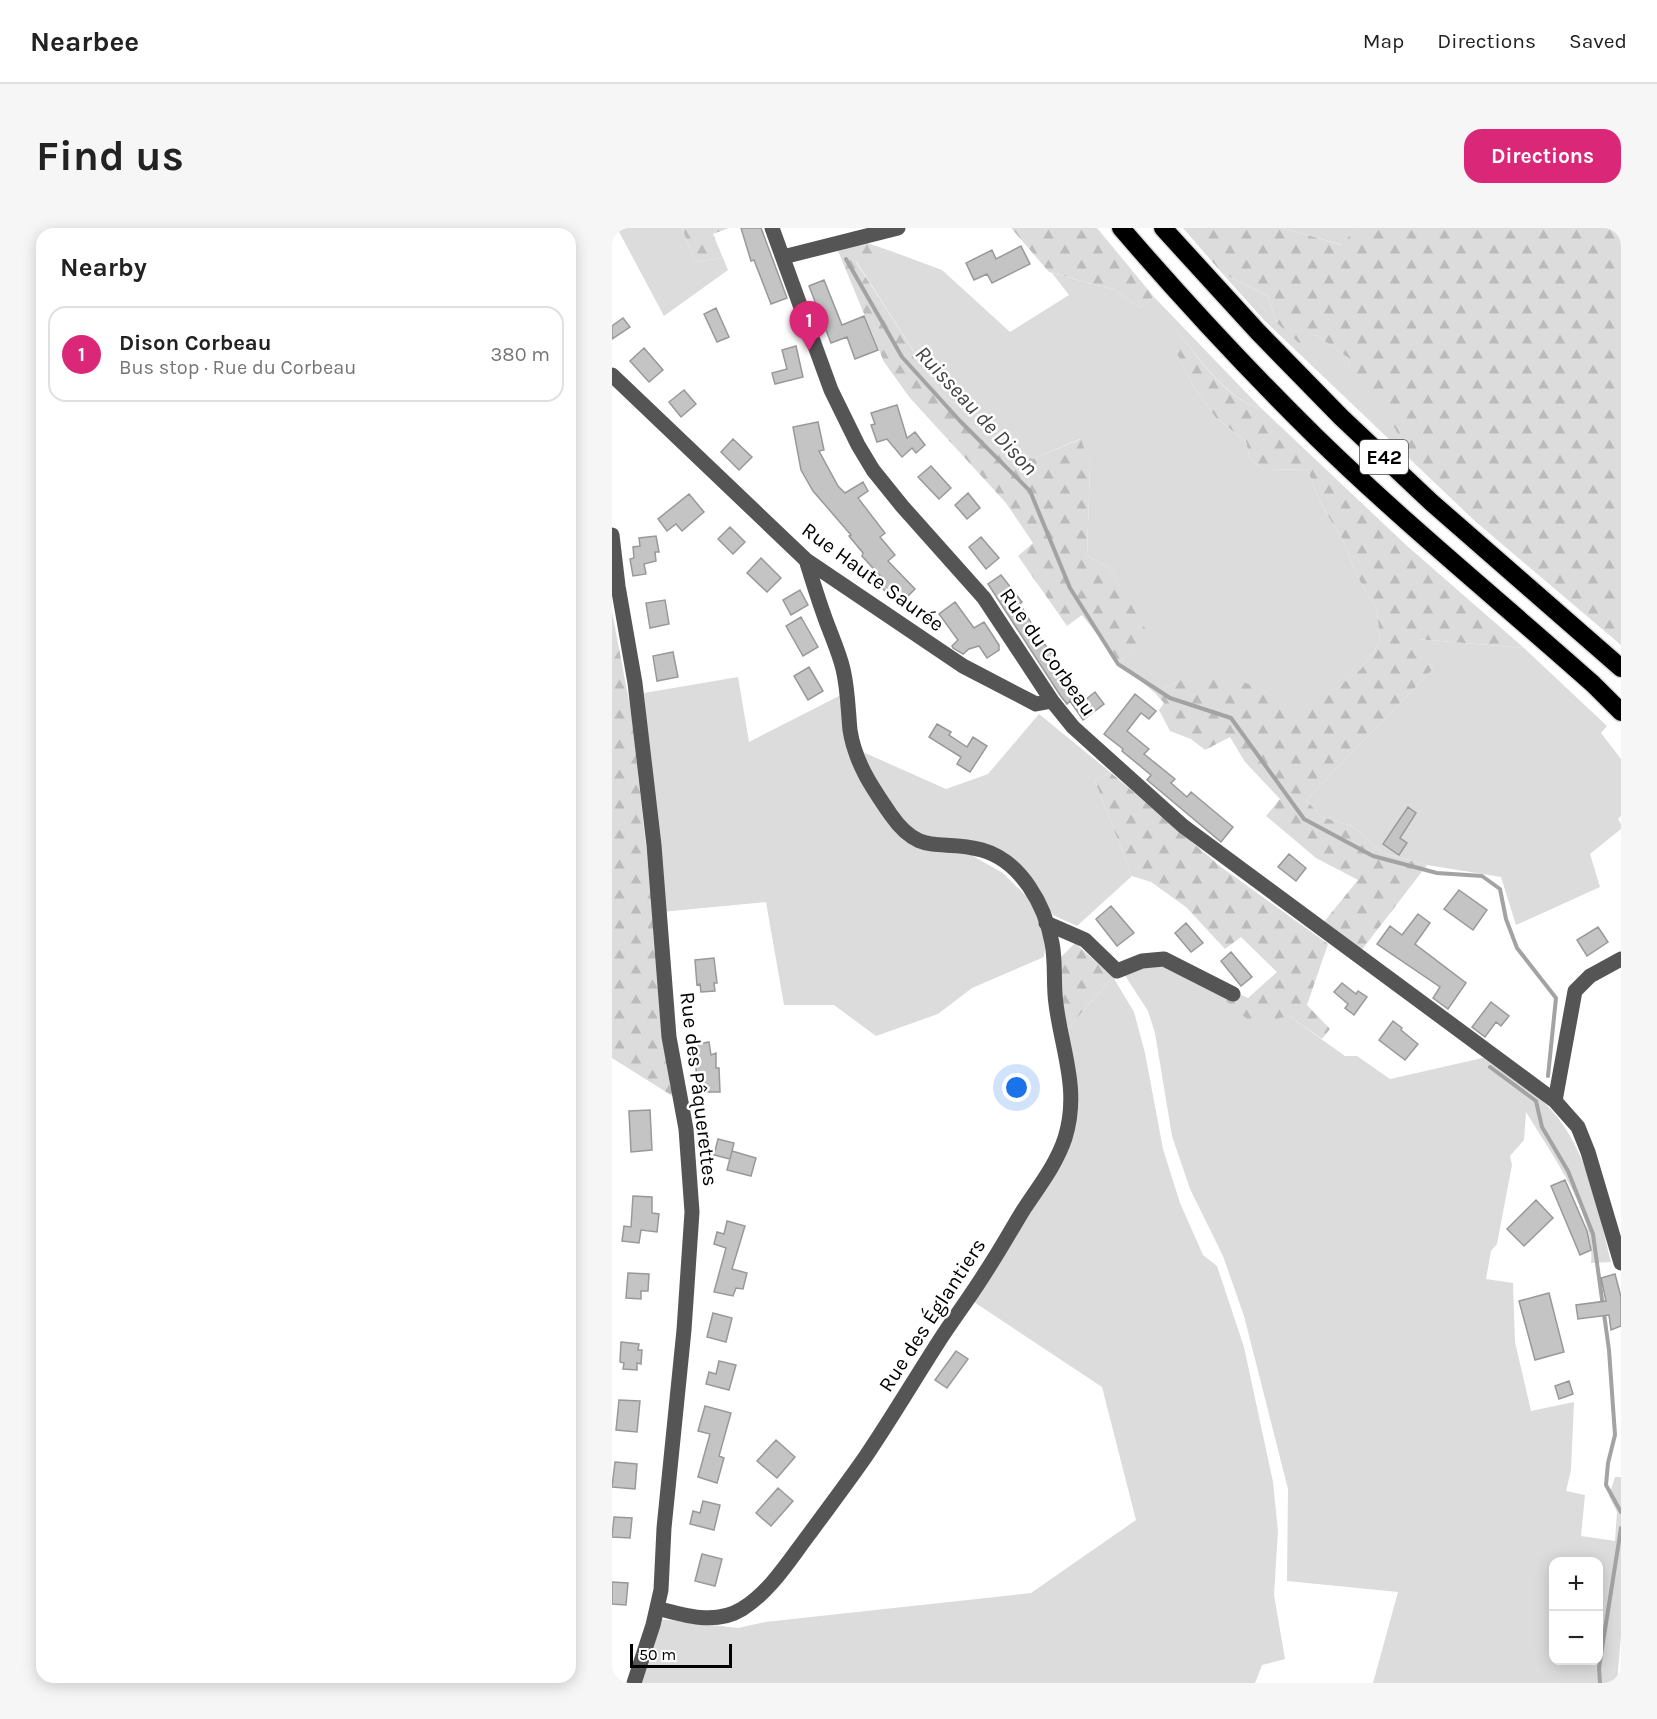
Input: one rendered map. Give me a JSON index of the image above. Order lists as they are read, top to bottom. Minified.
{"streets":{"highway":["E42"],"street":["Rue Haute Saurée","Rue du Corbeau","Rue des Pâquerettes","Rue des Églantiers"]},"crossings":[["Rue Haute Saurée","Rue du Corbeau"],["Rue Haute Saurée","Rue des Églantiers"],["Rue des Pâquerettes","Rue des Églantiers"]],"water":["Ruisseau de Dison"],"scale_bar":"50 m","page":{"header":"Nearbee","nav":["Map","Directions","Saved"],"buttons":"Directions","title":"Find us","heading":"Nearby","pins":"1","list":[{"mark":"1","name":"Dison Corbeau","note":"Bus stop · Rue du Corbeau","value":"380 m"}],"map_buttons":["+","−"],"scale":"50 m"}}
